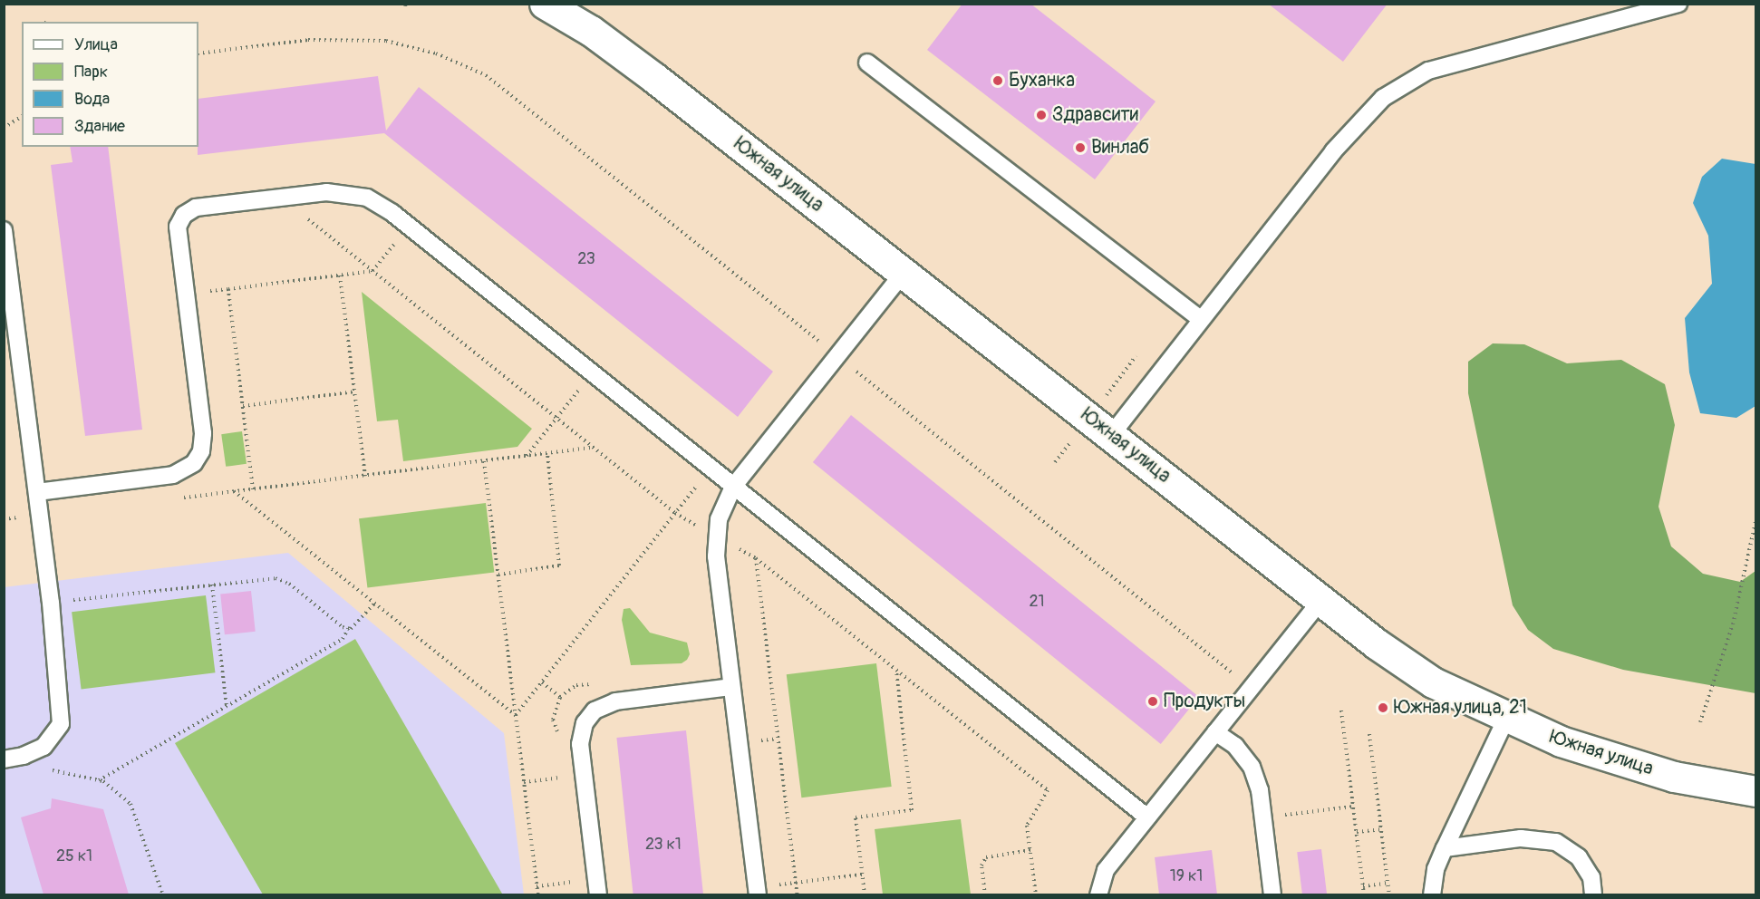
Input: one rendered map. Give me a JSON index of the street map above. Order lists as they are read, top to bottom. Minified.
{"streets":{"street":["Южная улица"]},"places":["Буханка","Здравсити","Винлаб","Продукты","Южная улица, 21"],"house_numbers":["23","21","23 к1","25 к1","19 к1"],"legend":["Улица","Парк","Вода","Здание"]}
